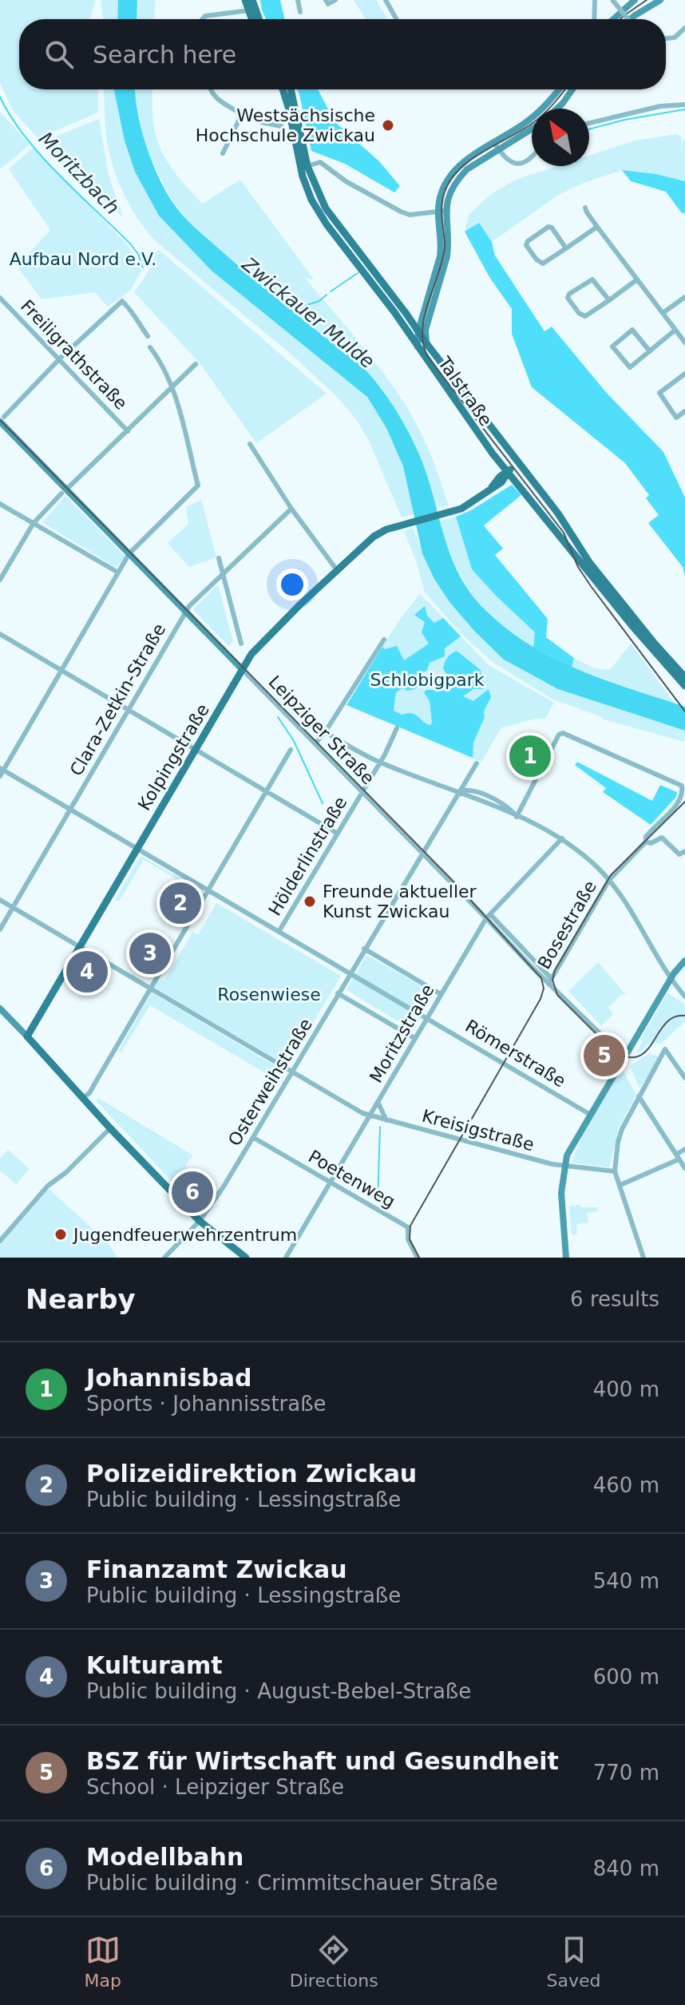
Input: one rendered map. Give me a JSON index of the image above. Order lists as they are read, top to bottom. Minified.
{"streets":{"main road":["Talstraße","Kolpingstraße"],"street":["Freiligrathstraße","Clara-Zetkin-Straße","Leipziger Straße","Hölderlinstraße","Bosestraße","Moritzstraße","Römerstraße","Osterweihstraße","Kreisigstraße","Poetenweg"]},"crossings":[["Talstraße","Kolpingstraße"],["Clara-Zetkin-Straße","Leipziger Straße"],["Clara-Zetkin-Straße","Römerstraße"],["Clara-Zetkin-Straße","Kreisigstraße"],["Leipziger Straße","Kolpingstraße"],["Leipziger Straße","Hölderlinstraße"],["Leipziger Straße","Bosestraße"],["Leipziger Straße","Moritzstraße"],["Leipziger Straße","Osterweihstraße"],["Kolpingstraße","Römerstraße"],["Kolpingstraße","Kreisigstraße"],["Hölderlinstraße","Römerstraße"],["Moritzstraße","Römerstraße"],["Moritzstraße","Kreisigstraße"],["Moritzstraße","Poetenweg"],["Römerstraße","Osterweihstraße"],["Osterweihstraße","Kreisigstraße"],["Osterweihstraße","Poetenweg"]],"water":["Moritzbach","Zwickauer Mulde"],"parks":["Aufbau Nord e.V.","Schlobigpark","Rosenwiese"],"places":["Westsächsische Hochschule Zwickau","Freunde aktueller Kunst Zwickau","Jugendfeuerwehrzentrum"],"north":"top left","page":{"search":"Search here","pins":["1","2","3","4","5","6"],"heading":["Nearby","6 results"],"list":[{"mark":"1","name":"Johannisbad","note":"Sports · Johannisstraße","value":"400 m"},{"mark":"2","name":"Polizeidirektion Zwickau","note":"Public building · Lessingstraße","value":"460 m"},{"mark":"3","name":"Finanzamt Zwickau","note":"Public building · Lessingstraße","value":"540 m"},{"mark":"4","name":"Kulturamt","note":"Public building · August-Bebel-Straße","value":"600 m"},{"mark":"5","name":"BSZ für Wirtschaft und Gesundheit","note":"School · Leipziger Straße","value":"770 m"},{"mark":"6","name":"Modellbahn","note":"Public building · Crimmitschauer Straße","value":"840 m"}],"nav":["Map","Directions","Saved"]}}
